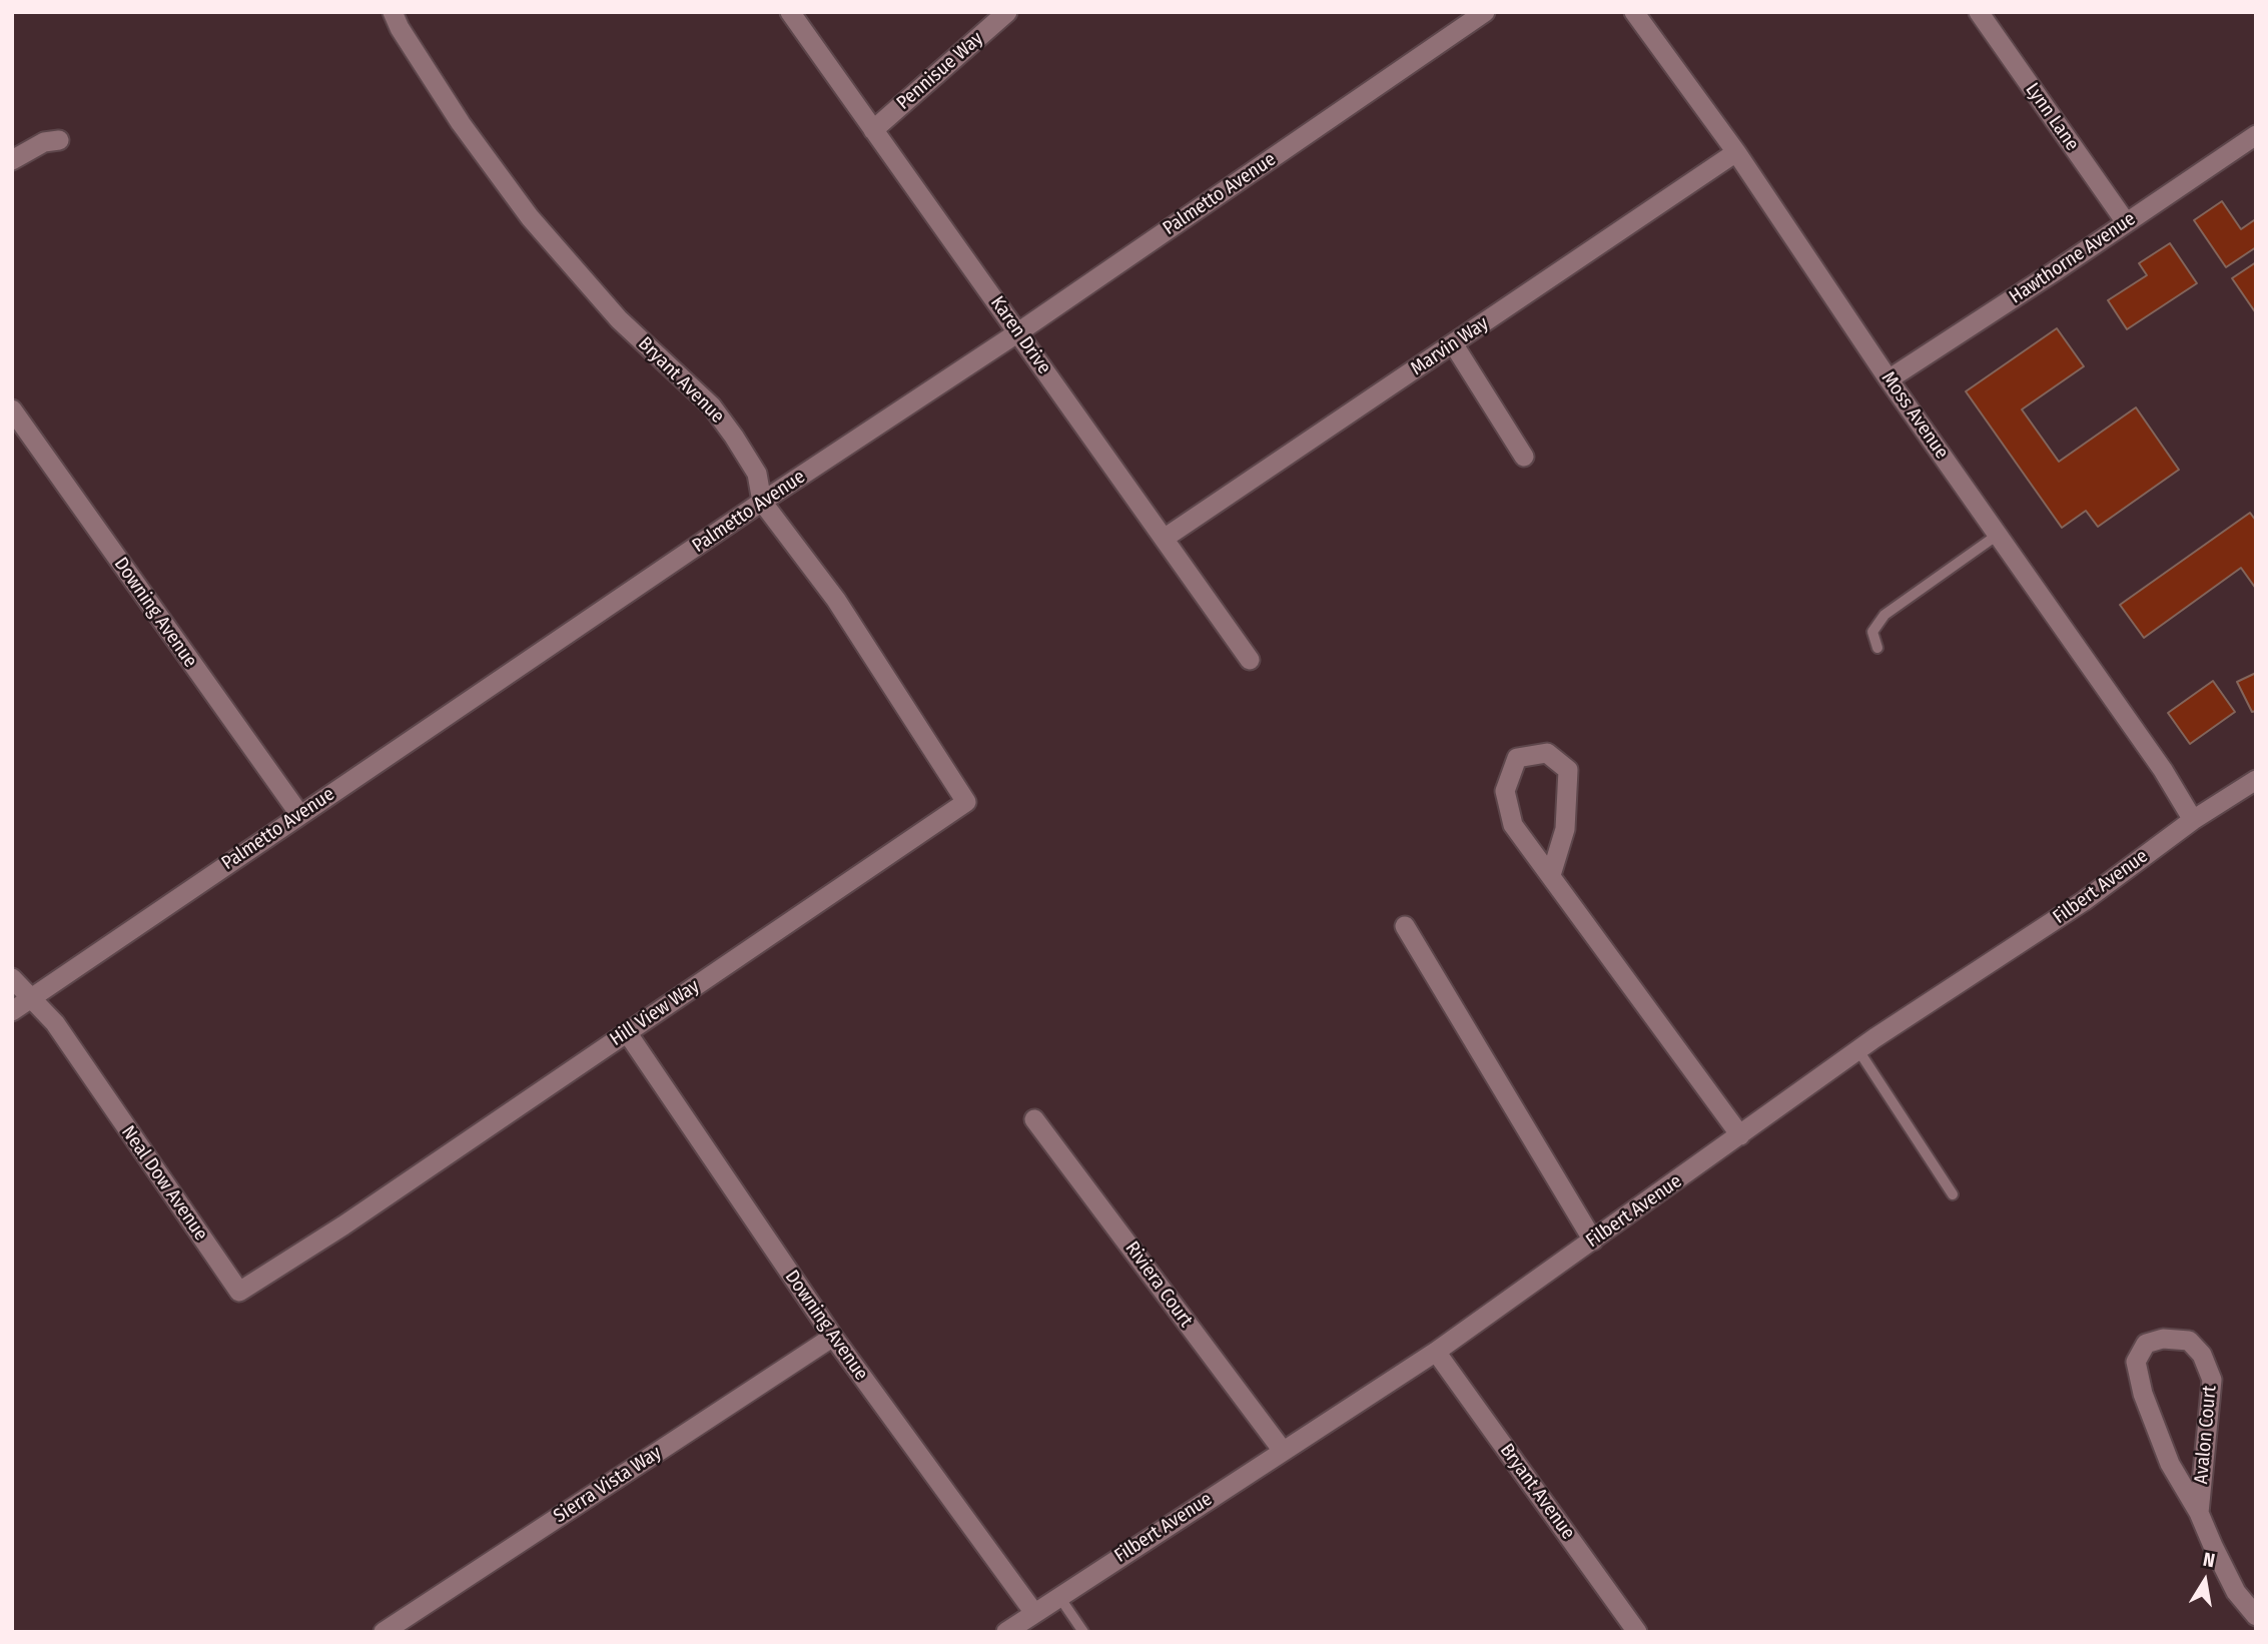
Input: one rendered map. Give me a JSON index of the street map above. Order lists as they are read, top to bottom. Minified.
{"streets":{"street":["Pennisue Way","Lynn Lane","Palmetto Avenue","Hawthorne Avenue","Karen Drive","Marvin Way","Bryant Avenue","Moss Avenue","Downing Avenue","Filbert Avenue","Hill View Way","Neal Dow Avenue","Riviera Court","Avalon Court","Sierra Vista Way"]},"crossings":[["Pennisue Way","Karen Drive"],["Lynn Lane","Hawthorne Avenue"],["Palmetto Avenue","Karen Drive"],["Palmetto Avenue","Bryant Avenue"],["Palmetto Avenue","Downing Avenue"],["Palmetto Avenue","Neal Dow Avenue"],["Hawthorne Avenue","Moss Avenue"],["Karen Drive","Marvin Way"],["Marvin Way","Moss Avenue"],["Bryant Avenue","Filbert Avenue"],["Bryant Avenue","Hill View Way"],["Moss Avenue","Filbert Avenue"],["Downing Avenue","Filbert Avenue"],["Downing Avenue","Hill View Way"],["Downing Avenue","Sierra Vista Way"],["Filbert Avenue","Riviera Court"],["Hill View Way","Neal Dow Avenue"]],"north":"top"}
